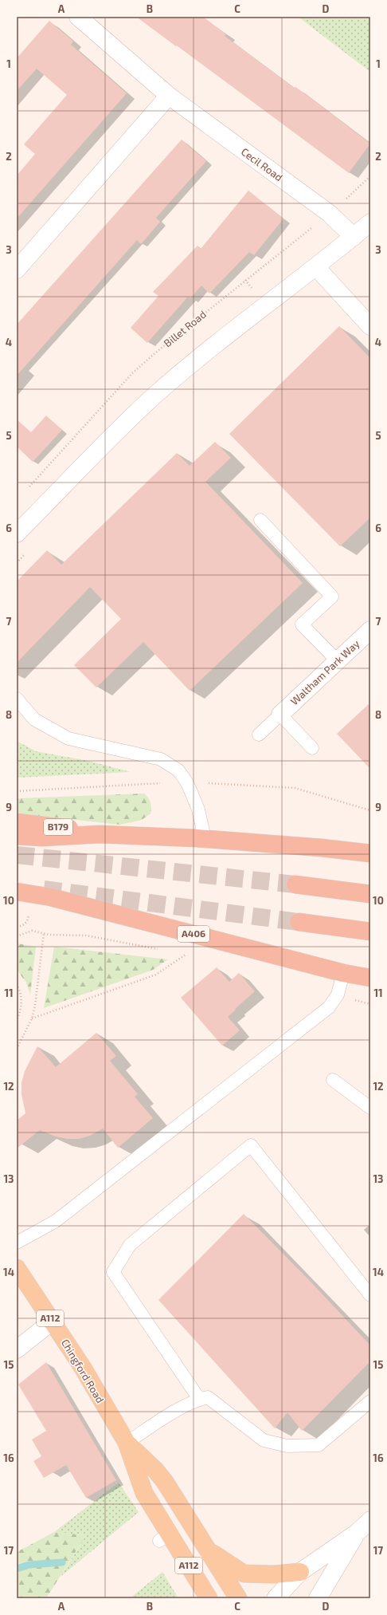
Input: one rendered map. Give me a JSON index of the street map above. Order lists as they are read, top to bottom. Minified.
{"streets":{"highway":["B179","A406"],"main road":["A112","Chingford Road"],"street":["Cecil Road","Waltham Park Way"],"path":["Billet Road"]},"crossings":[["Cecil Road","Billet Road"]],"grid":{"columns":["A","B","C","D"],"rows":["1","2","3","4","5","6","7","8","9","10","11","12","13","14","15","16","17"]}}
